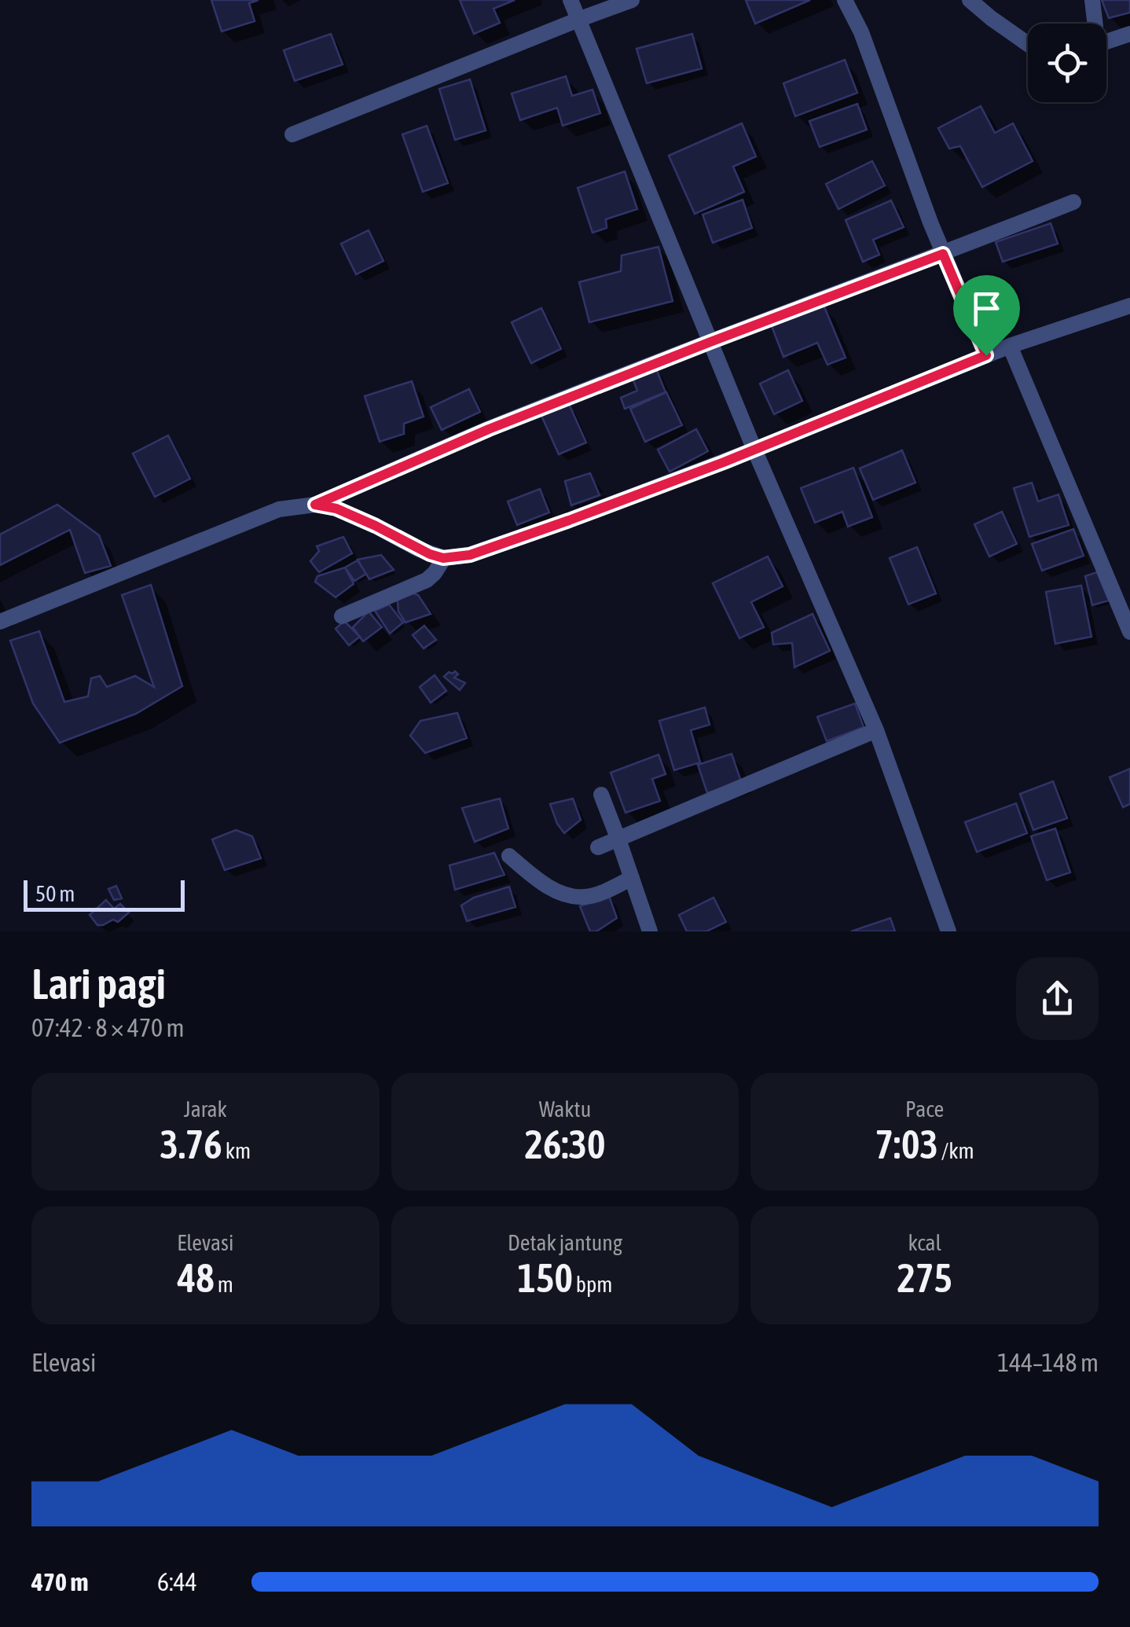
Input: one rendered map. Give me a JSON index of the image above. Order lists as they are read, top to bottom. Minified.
{"scale_bar":"50 m","page":{"scale":"50 m","heading":["Lari pagi","07:42 · 8 × 470 m"],"stats":[["Jarak","3.76 km"],["Waktu","26:30"],["Pace","7:03 /km"],["Elevasi","48 m"],["Detak jantung","150 bpm"],["kcal","275"]],"chart":["Elevasi","144–148 m"],"list":[{"name":"470 m","note":"6:44"}]}}
